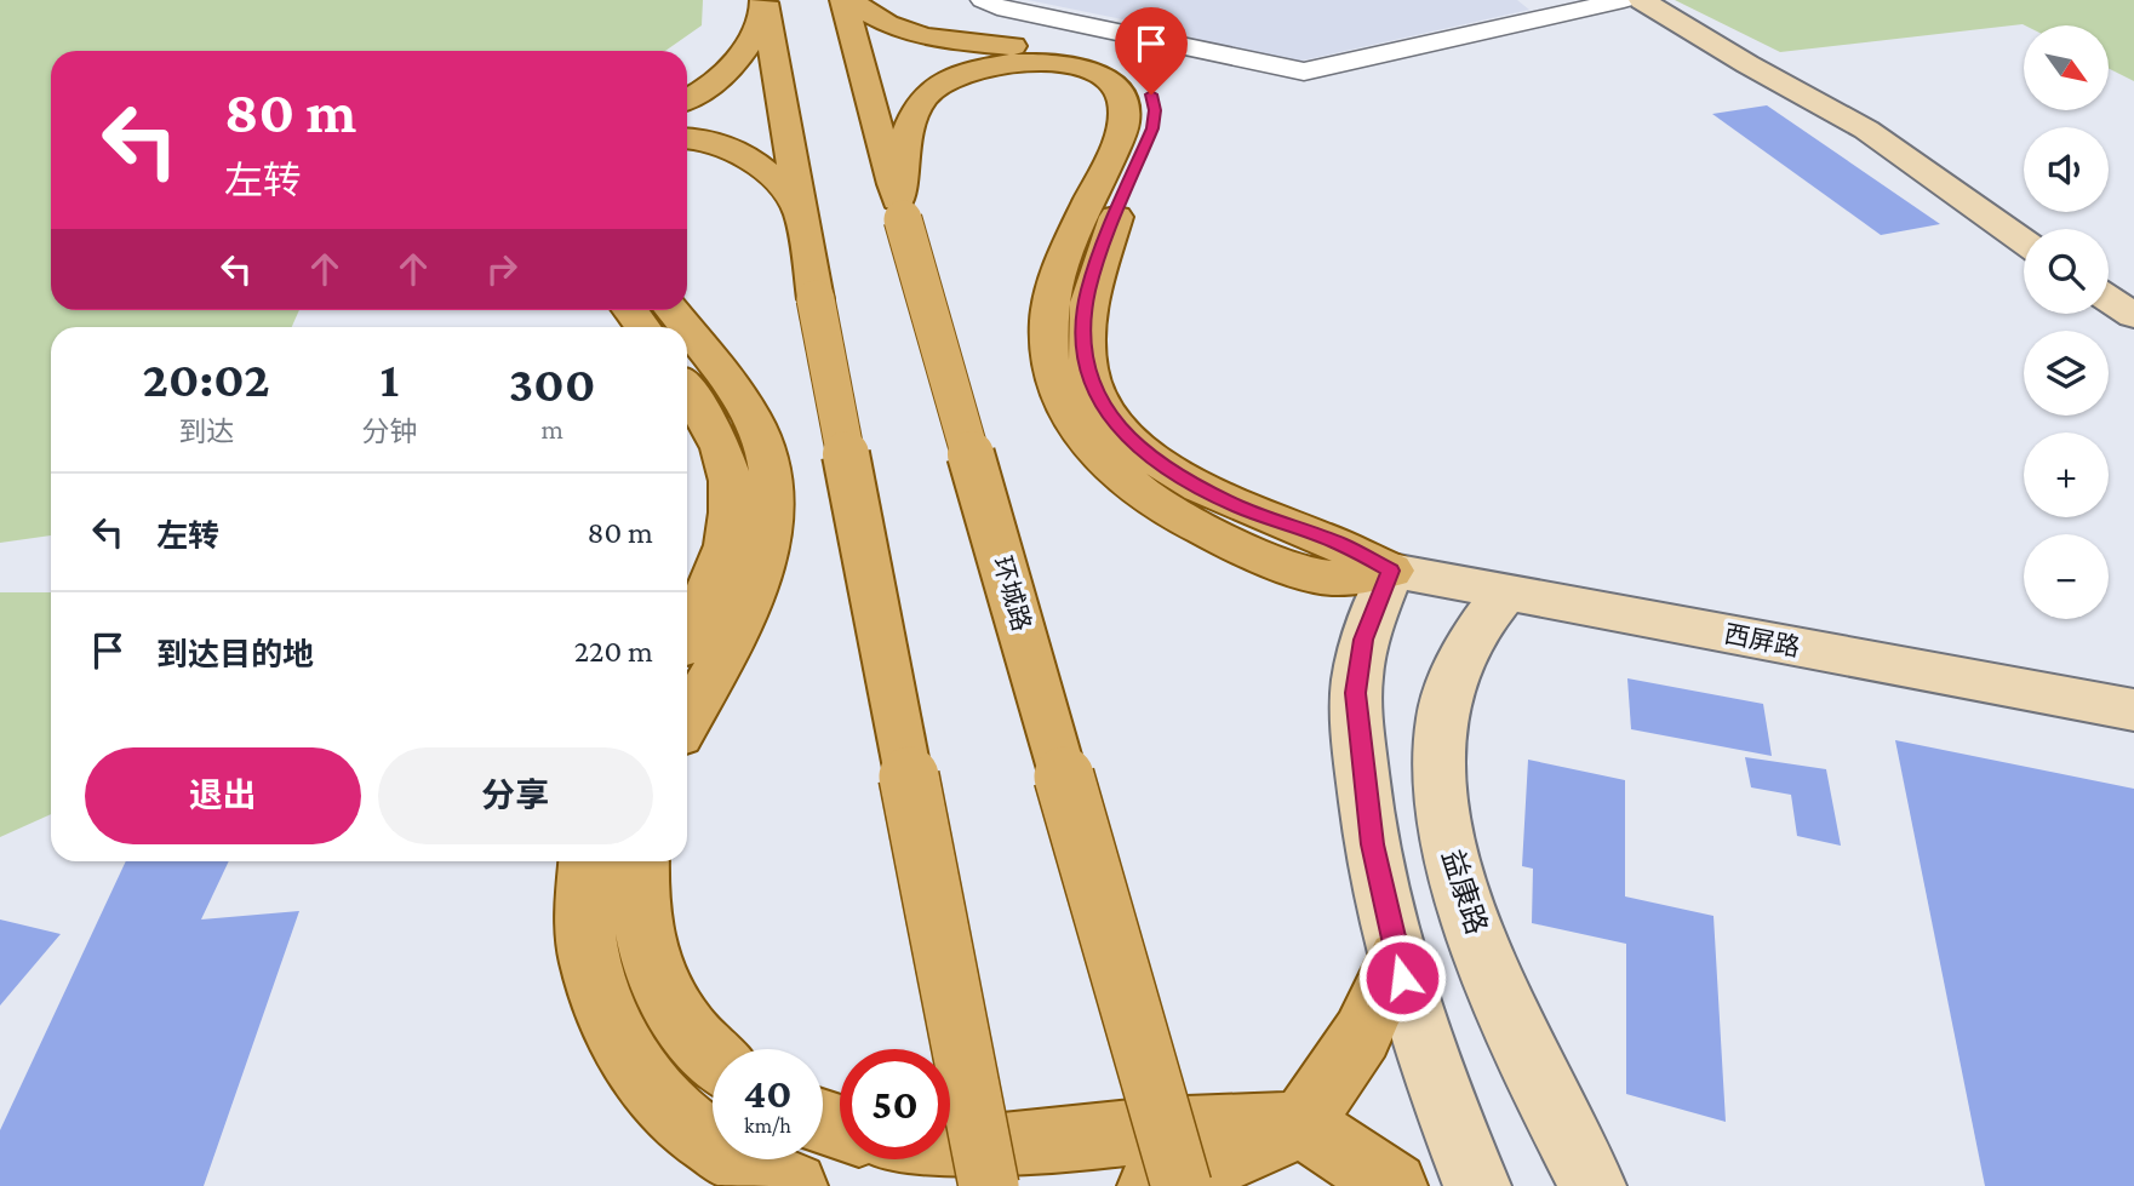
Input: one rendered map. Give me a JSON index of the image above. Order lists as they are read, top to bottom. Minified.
{"streets":{"main road":["环城路","西屏路","益康路"]},"crossings":[["西屏路","益康路"]],"north":"bottom right","page":{"map_buttons":["+","−"],"turn":["80 m","左转"],"eta":["20:02","到达","1","分钟","300","m"],"list":[{"name":"左转","value":"80 m"},{"name":"到达目的地","value":"220 m"}],"buttons":["退出","分享"],"speed":"40 km/h","limit":"50"}}
